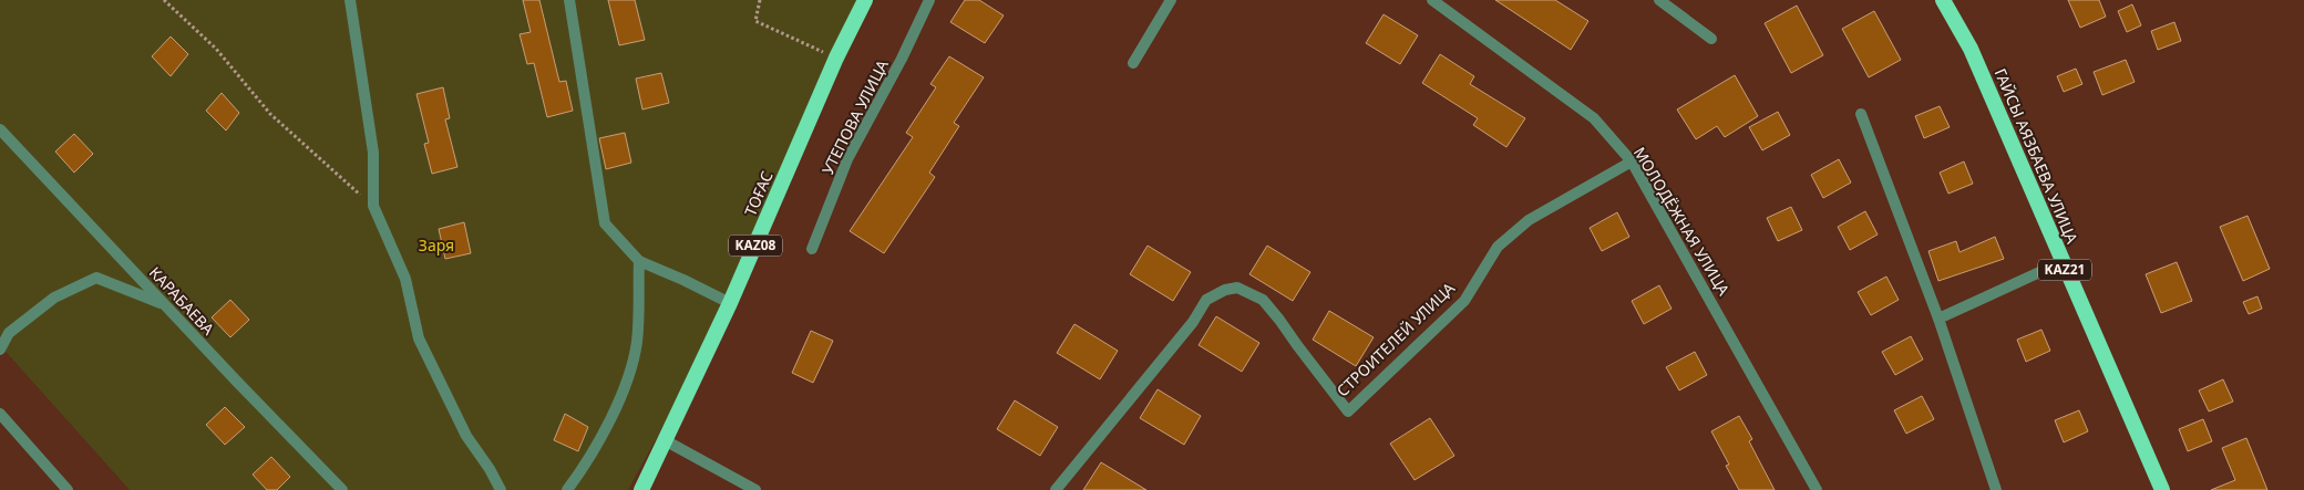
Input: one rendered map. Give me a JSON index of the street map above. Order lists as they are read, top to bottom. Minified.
{"streets":{"highway":["ГАЙСЫ АЯЗБАЕВА УЛИЦА","ТОҒАС","KAZ08","KAZ21"],"street":["УТЕПОВА УЛИЦА","МОЛОДЁЖНАЯ УЛИЦА","КАРАБАЕВА","СТРОИТЕЛЕЙ УЛИЦА"]},"crossings":[["МОЛОДЁЖНАЯ УЛИЦА","СТРОИТЕЛЕЙ УЛИЦА"]],"parks":["Заря"]}
